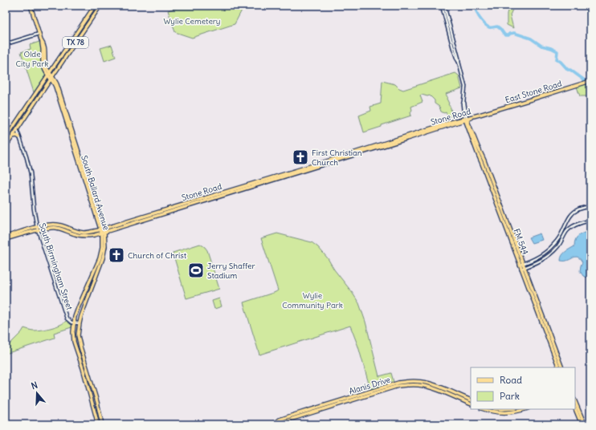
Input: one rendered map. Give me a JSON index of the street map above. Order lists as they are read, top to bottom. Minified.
{"streets":{"main road":["TX 78","East Stone Road","Stone Road","South Ballard Avenue","FM 544","Alanis Drive"],"street":["South Birmingham Street"]},"crossings":[["TX 78","South Ballard Avenue"],["TX 78","South Birmingham Street"],["East Stone Road","Stone Road"],["Stone Road","South Ballard Avenue"],["Stone Road","FM 544"],["Stone Road","South Birmingham Street"],["South Ballard Avenue","South Birmingham Street"]],"parks":["Wylie Cemetery","Olde City Park","Wylie Community Park"],"places":{"church":["First Christian Church","Church of Christ"],"sports":["Jerry Shaffer Stadium"]},"legend":["Road","Park"],"north":"top"}
